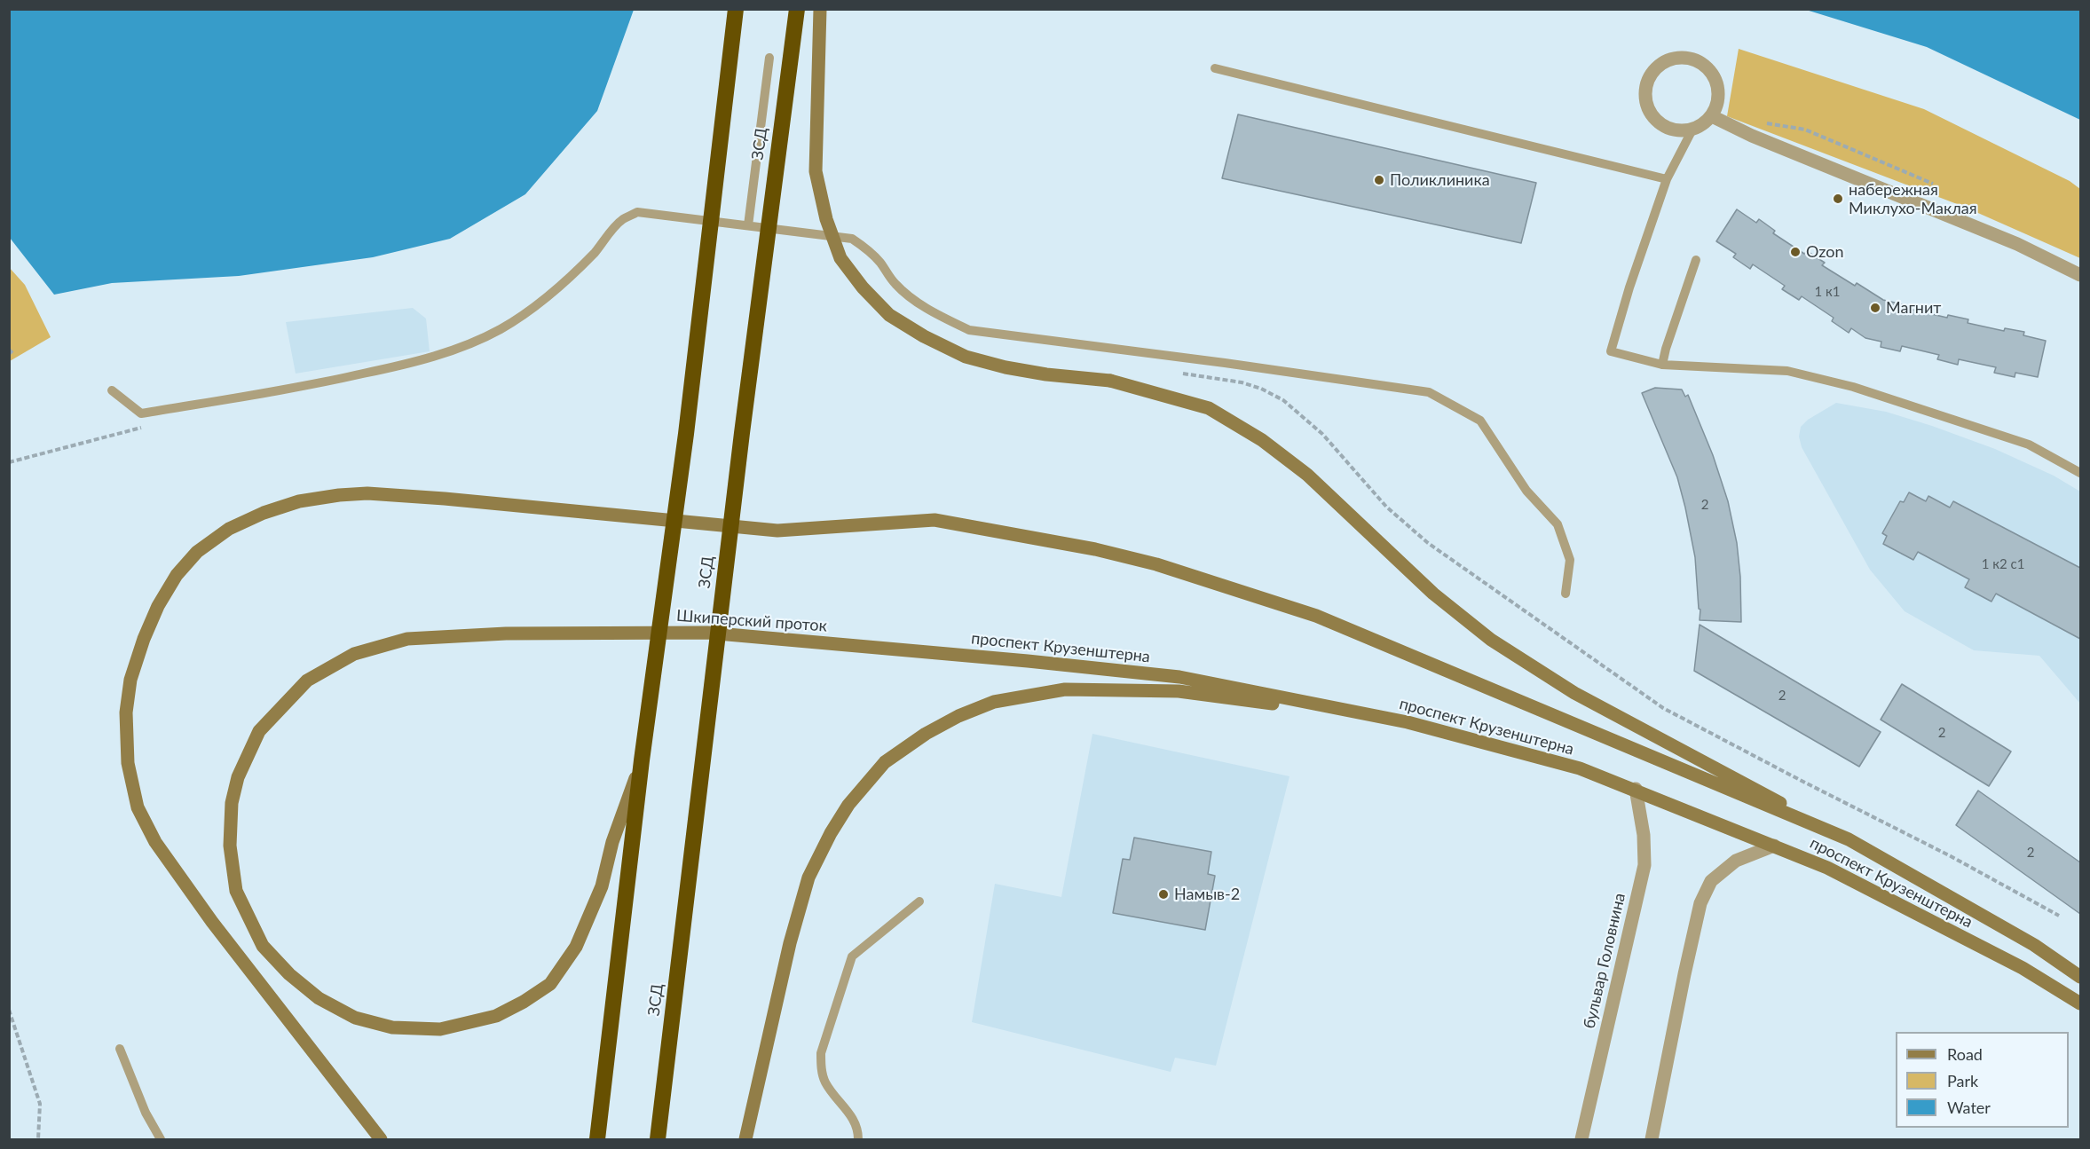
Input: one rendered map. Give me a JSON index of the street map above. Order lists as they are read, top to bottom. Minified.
{"streets":{"highway":["ЗСД"],"main road":["Шкиперский проток","проспект Крузенштерна"],"street":["бульвар Головнина"]},"crossings":[["Шкиперский проток","проспект Крузенштерна"],["проспект Крузенштерна","бульвар Головнина"]],"places":["Поликлиника","набережная Миклухо-Маклая","Ozon","Магнит","Намыв-2"],"house_numbers":["1 к1","2","1 к2 с1","2","2","2"],"legend":["Road","Park","Water"]}
